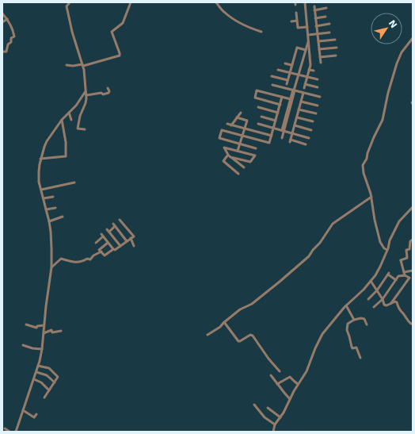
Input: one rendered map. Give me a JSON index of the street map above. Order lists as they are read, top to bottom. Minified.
{"north":"top right"}
